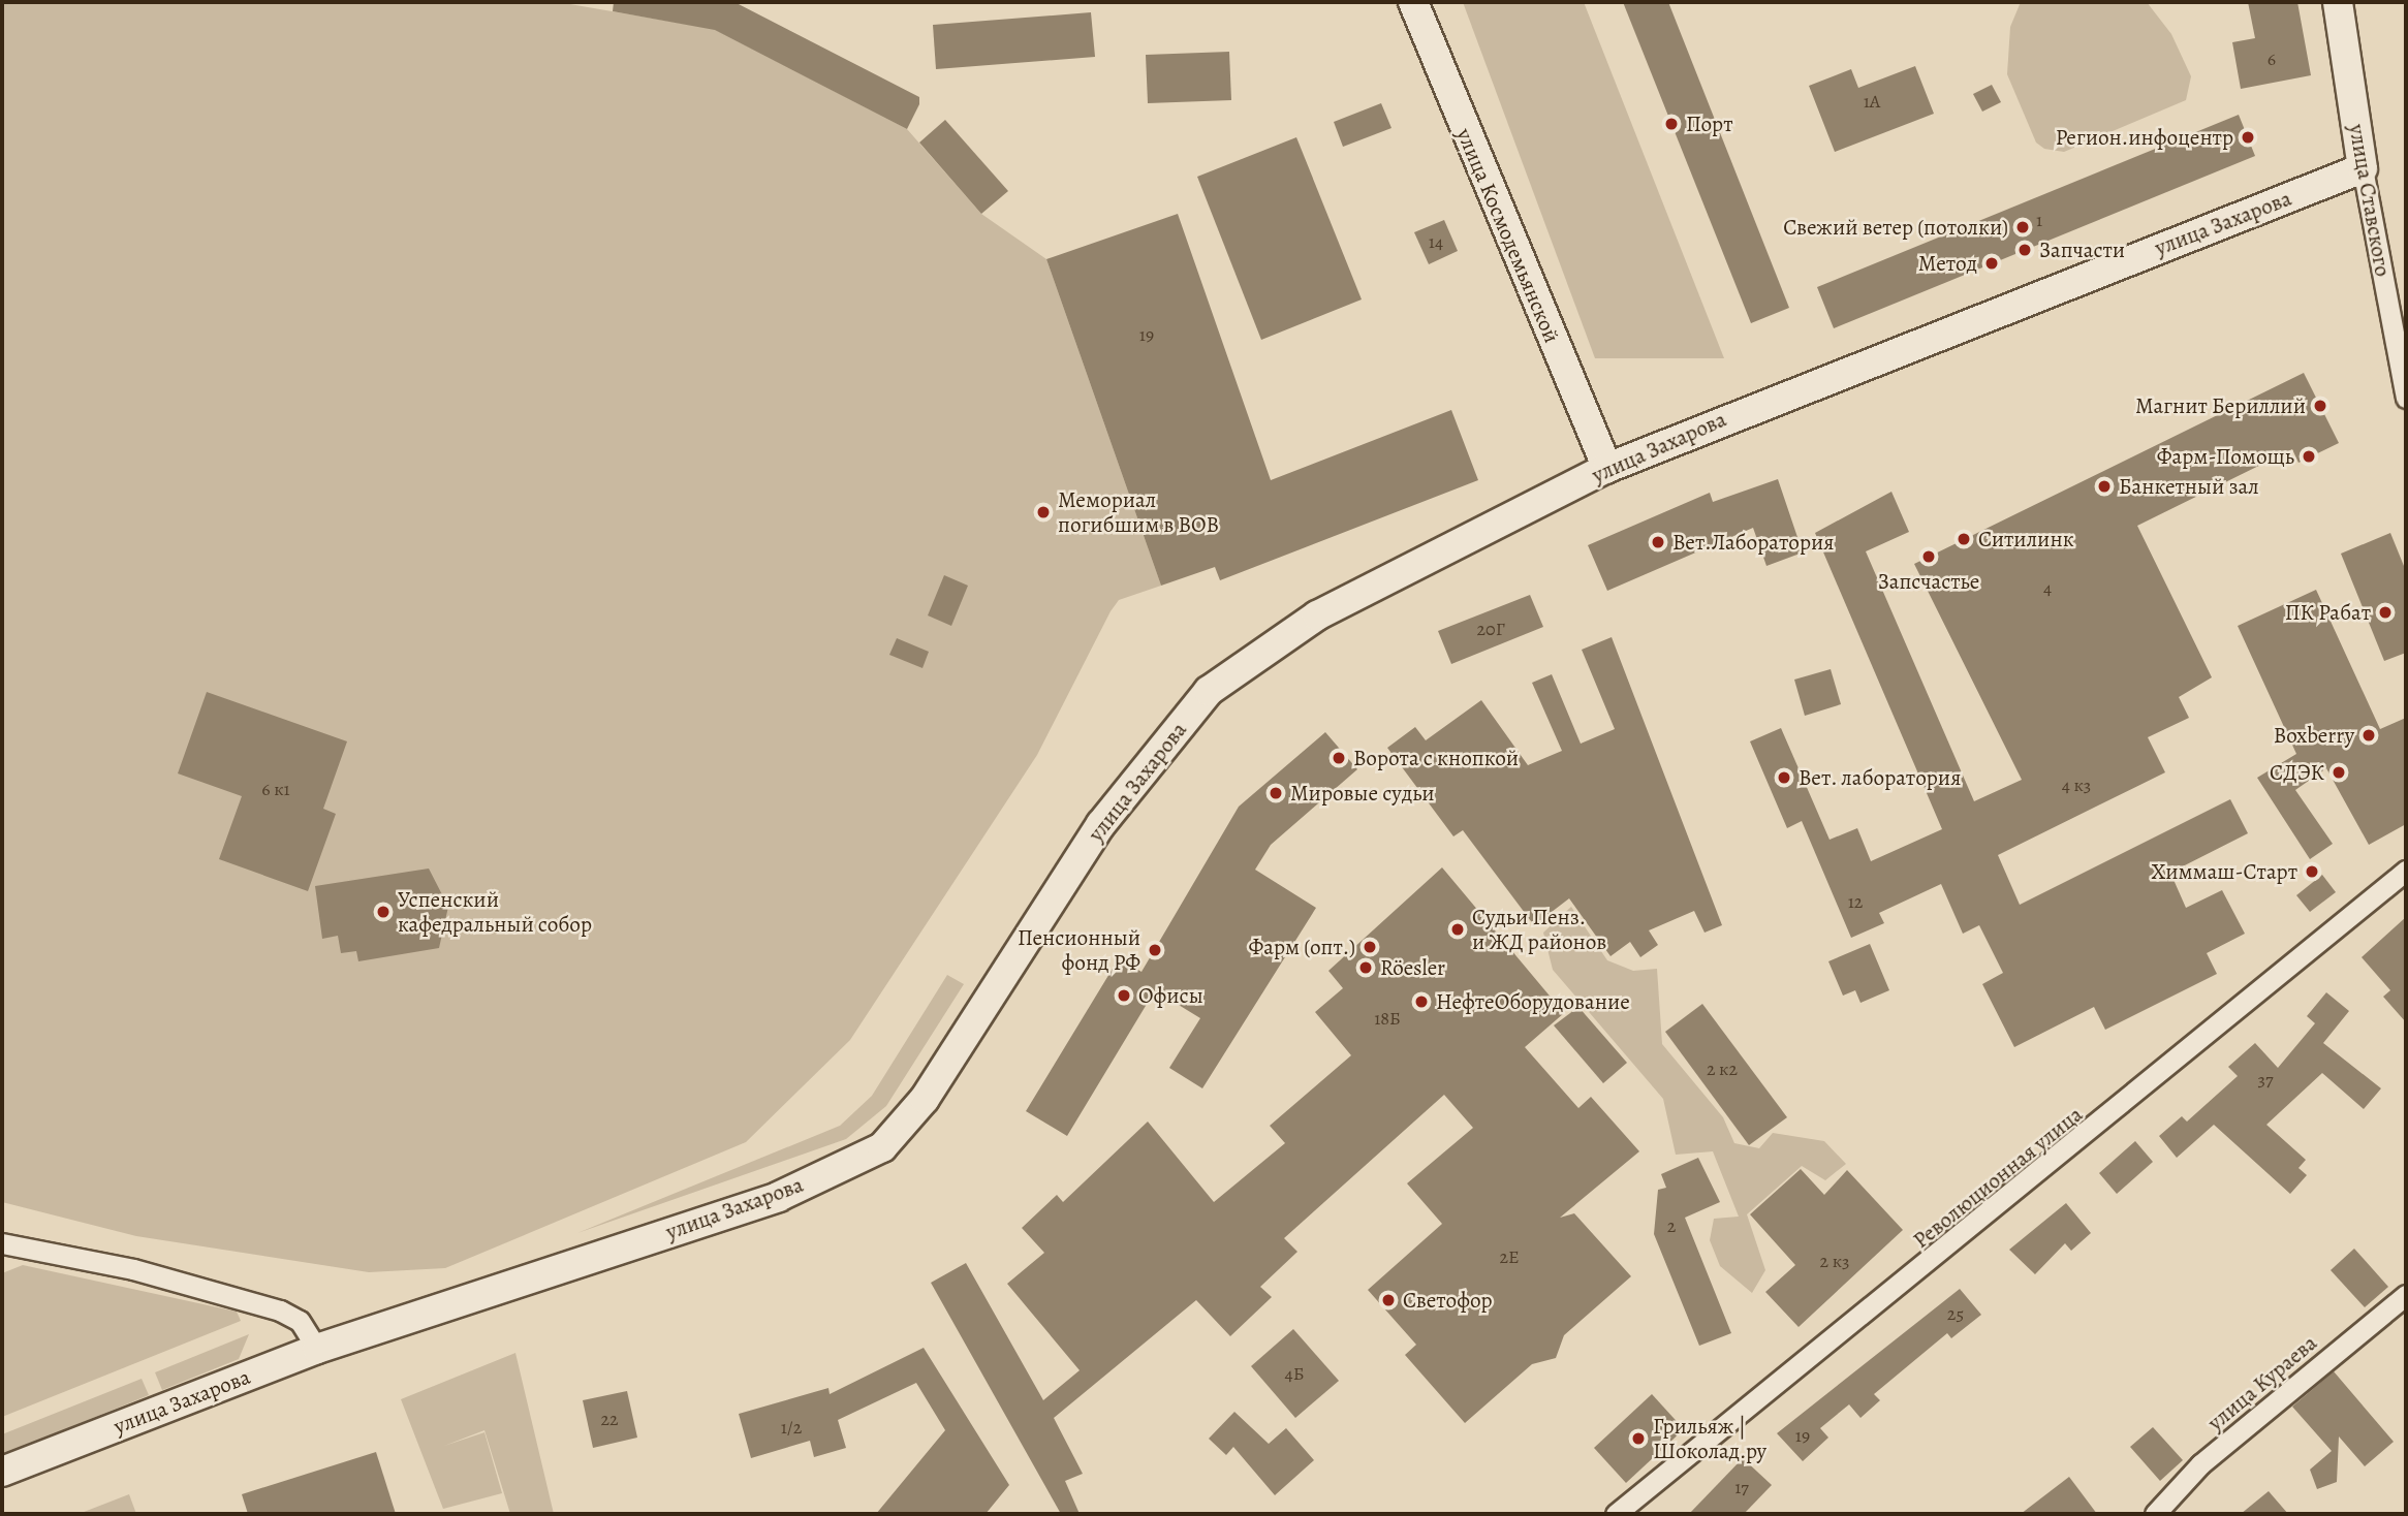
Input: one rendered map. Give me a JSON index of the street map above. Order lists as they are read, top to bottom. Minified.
{"streets":{"main road":["улица Ставского","улица Захарова","улица Космодемьянской"],"street":["Революционная улица","улица Кураева"]},"crossings":[["улица Ставского","улица Захарова"],["улица Захарова","улица Космодемьянской"]],"places":["Порт","Регион.инфоцентр","Свежий ветер (потолки)","Запчасти","Метод","Магнит Бериллий","Фарм-Помощь","Банкетный зал","Мемориал погибшим в ВОВ","Ситилинк","Вет.Лаборатория","Запсчастье","ПК Рабат","Boxberry","Ворота с кнопкой","СДЭК","Вет. лаборатория","Мировые судьи","Химмаш-Старт","Успенский кафедральный собор","Судьи Пенз. и ЖД районов","Фарм (опт.)","Пенсионный фонд РФ","Röesler","Офисы","НефтеОборудование","Светофор","Грильяж | Шоколад.ру"],"house_numbers":["6","1А","1","14","19","4","20Г","4 к3","6 к1","12","18Б","2 к2","37","2","2Е","2 к3","25","4Б","22","1/2","19","17"]}
